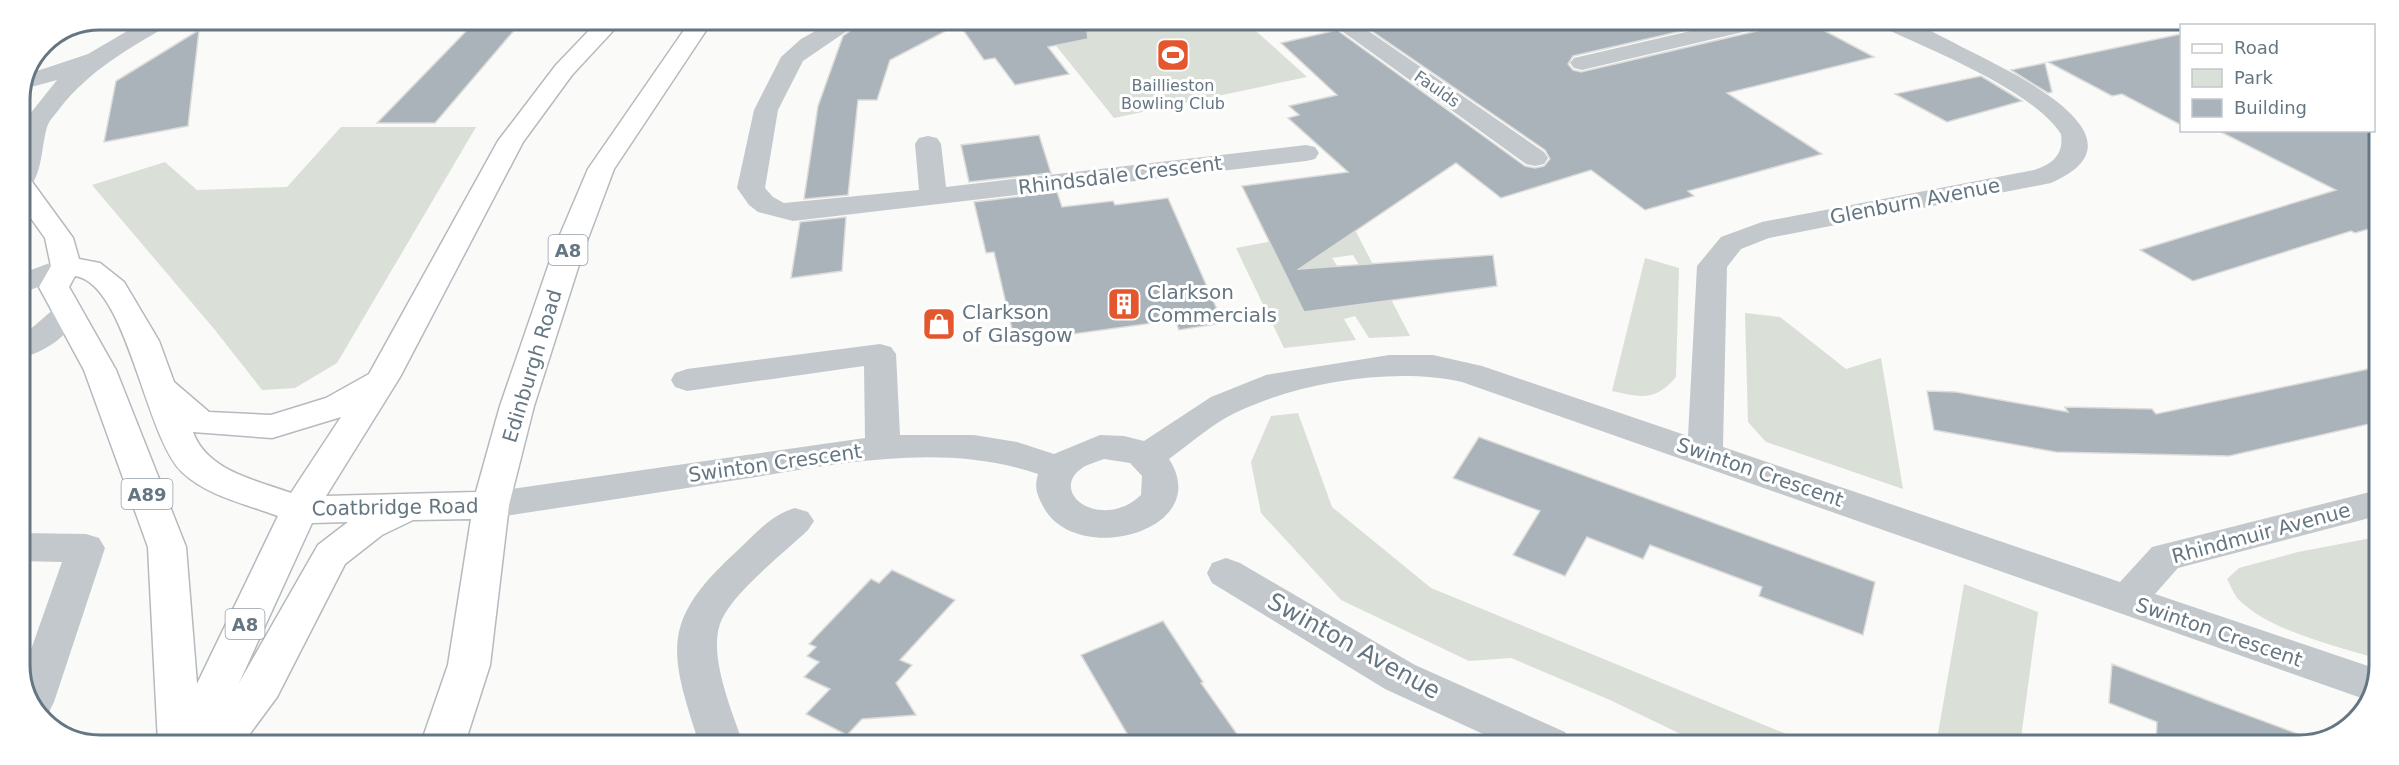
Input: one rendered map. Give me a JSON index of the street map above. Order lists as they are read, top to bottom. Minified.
{"streets":{"main road":["A8","Edinburgh Road","A89","Coatbridge Road"],"street":["Faulds","Rhindsdale Crescent","Glenburn Avenue","Swinton Crescent","Rhindmuir Avenue","Swinton Avenue"]},"crossings":[["Glenburn Avenue","Swinton Crescent"],["A8","A89"],["A8","Coatbridge Road"],["Edinburgh Road","Swinton Crescent"],["Edinburgh Road","Coatbridge Road"],["Swinton Crescent","Coatbridge Road"],["Swinton Crescent","Rhindmuir Avenue"],["A89","Coatbridge Road"]],"places":{"sports":["Baillieston Bowling Club"],"building":["Clarkson Commercials"],"shop":["Clarkson of Glasgow"]},"legend":["Road","Park","Building"]}
